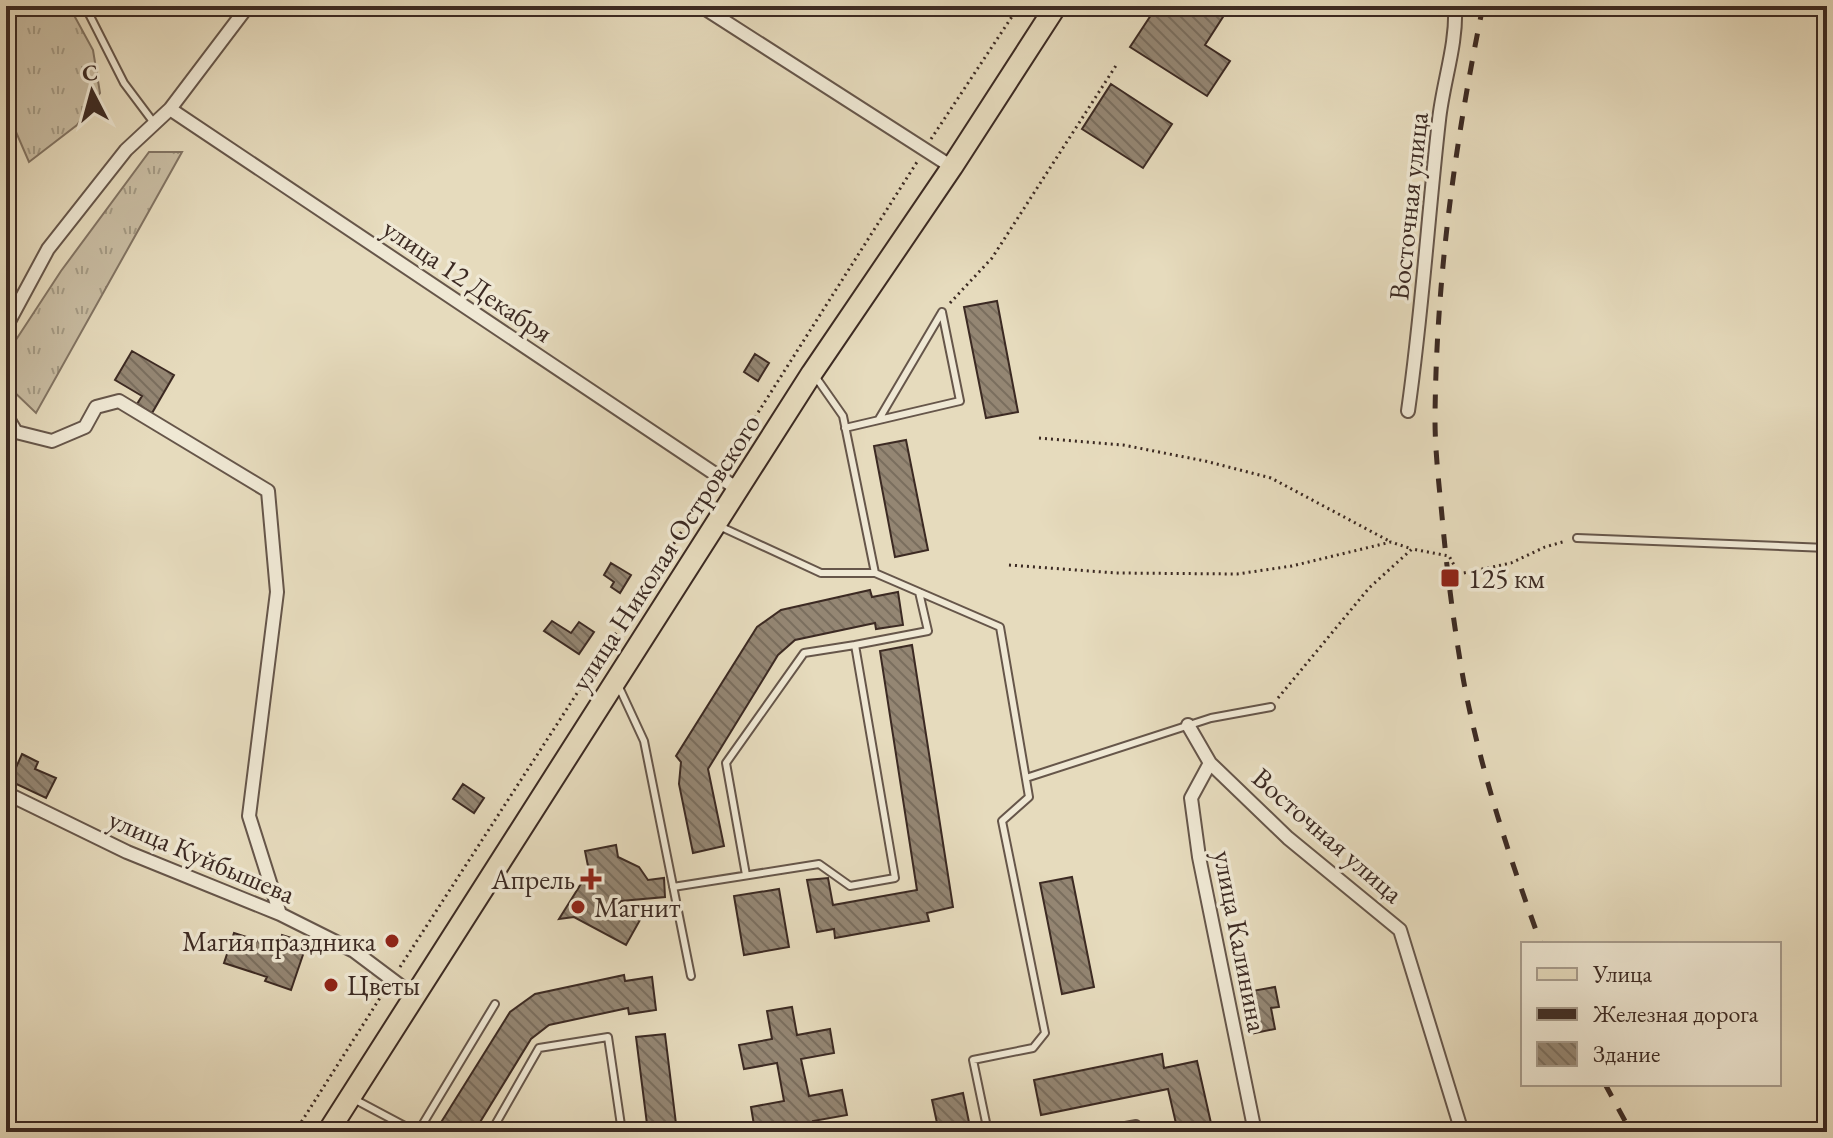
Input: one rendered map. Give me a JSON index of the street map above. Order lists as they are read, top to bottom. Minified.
{"streets":{"main road":["улица Николая Островского"],"street":["Восточная улица","улица 12 Декабря","улица Куйбышева","улица Калинина"]},"crossings":[["Восточная улица","улица Калинина"],["улица 12 Декабря","улица Николая Островского"],["улица Николая Островского","улица Куйбышева"]],"places":{"transit":["125 км"],"health":["Апрель"],"other":["Магнит","Магия праздника","Цветы"]},"legend":["Улица","Железная дорога","Здание"],"north":"top"}
